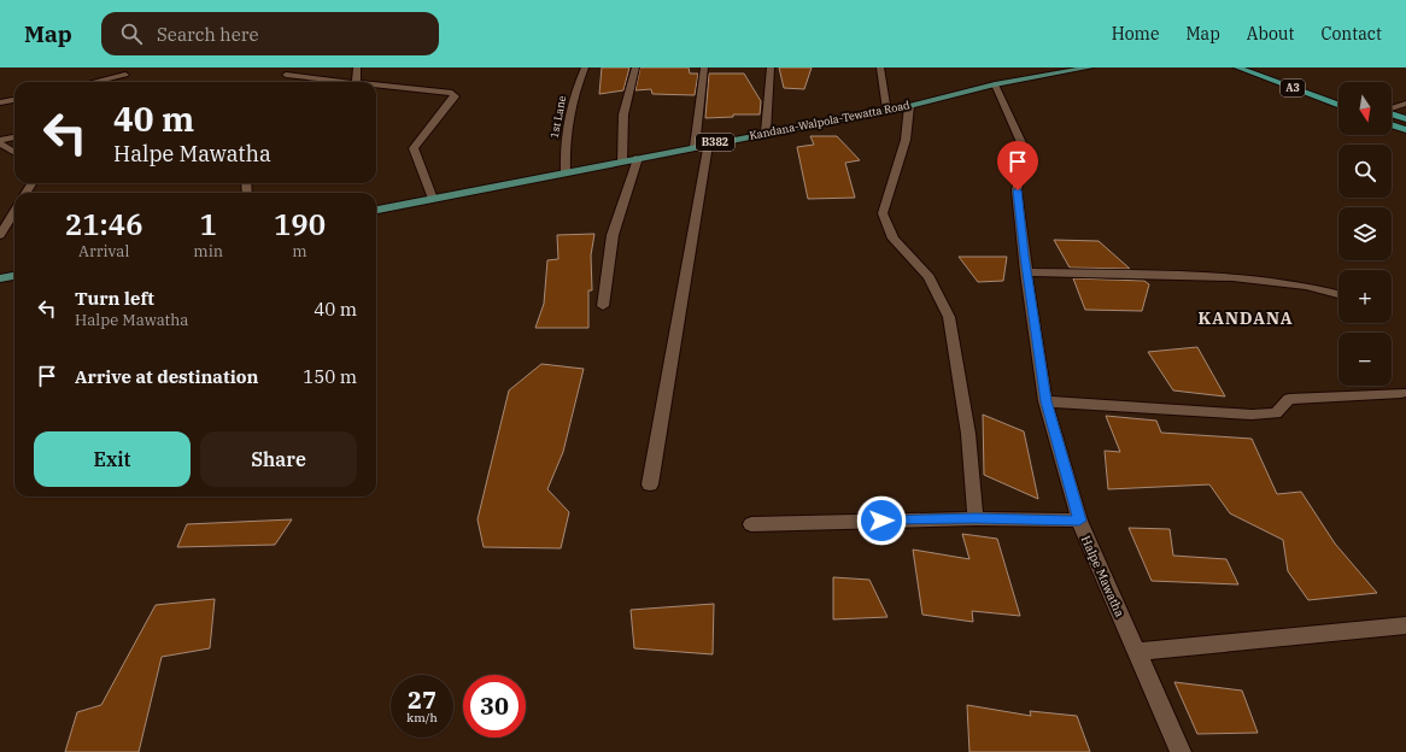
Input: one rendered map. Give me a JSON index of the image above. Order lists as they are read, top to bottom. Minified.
{"streets":{"highway":["A3"],"main road":["Kandana-Walpola-Tewatta Road","B382"],"street":["1st Lane","Halpe Mawatha"]},"crossings":[["1st Lane","Kandana-Walpola-Tewatta Road"],["Kandana-Walpola-Tewatta Road","Halpe Mawatha"]],"districts":["KANDANA"],"north":"bottom","page":{"header":"Map","search":"Search here","nav":["Home","Map","About","Contact"],"map_buttons":["+","−"],"turn":["40 m","Halpe Mawatha"],"eta":["21:46","Arrival","1","min","190","m"],"list":[{"name":"Turn left","note":"Halpe Mawatha","value":"40 m"},{"name":"Arrive at destination","value":"150 m"}],"buttons":["Exit","Share"],"speed":"27 km/h","limit":"30"}}
